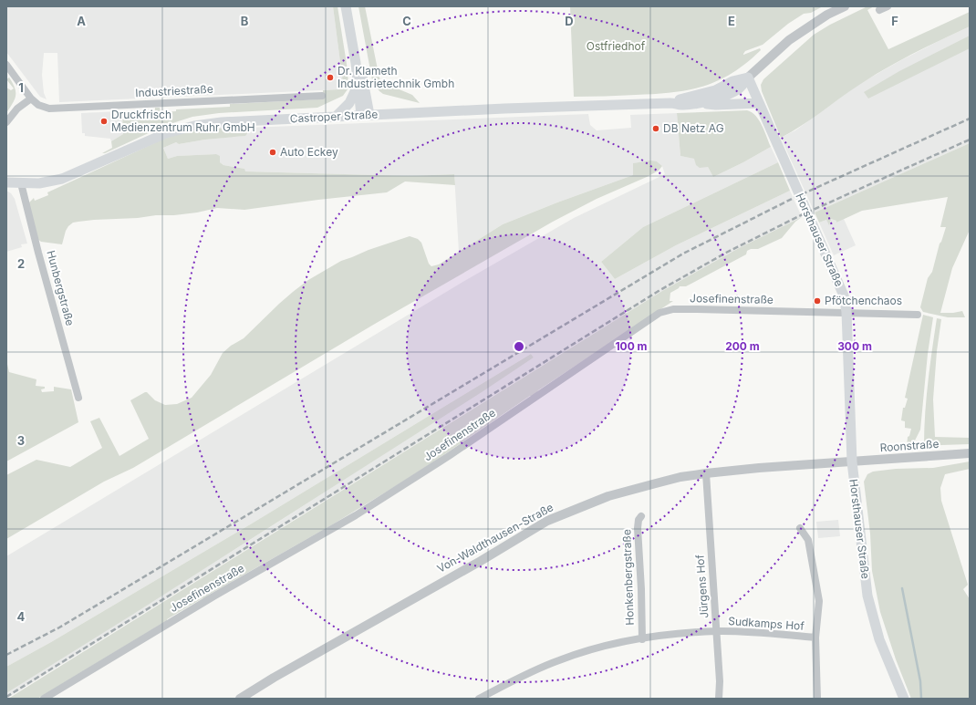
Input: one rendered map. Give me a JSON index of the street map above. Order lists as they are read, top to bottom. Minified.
{"streets":{"main road":["Castroper Straße","Horsthauser Straße"],"street":["Industriestraße","Hunbergstraße","Josefinenstraße","Roonstraße","Von-Waldthausen-Straße","Honkenbergstraße","Jürgens Hof","Sudkamps Hof"]},"crossings":[["Castroper Straße","Horsthauser Straße"],["Castroper Straße","Hunbergstraße"],["Horsthauser Straße","Josefinenstraße"],["Horsthauser Straße","Roonstraße"],["Horsthauser Straße","Von-Waldthausen-Straße"],["Roonstraße","Von-Waldthausen-Straße"],["Von-Waldthausen-Straße","Jürgens Hof"],["Honkenbergstraße","Jürgens Hof"],["Honkenbergstraße","Sudkamps Hof"],["Jürgens Hof","Sudkamps Hof"]],"parks":["Ostfriedhof"],"places":["Dr. Klameth Industrietechnik Gmbh","Druckfrisch Medienzentrum Ruhr GmbH","DB Netz AG","Auto Eckey","Pfötchenchaos"],"grid":{"columns":["A","B","C","D","E","F"],"rows":["1","2","3","4"]},"rings":["100 m","200 m","300 m"]}
